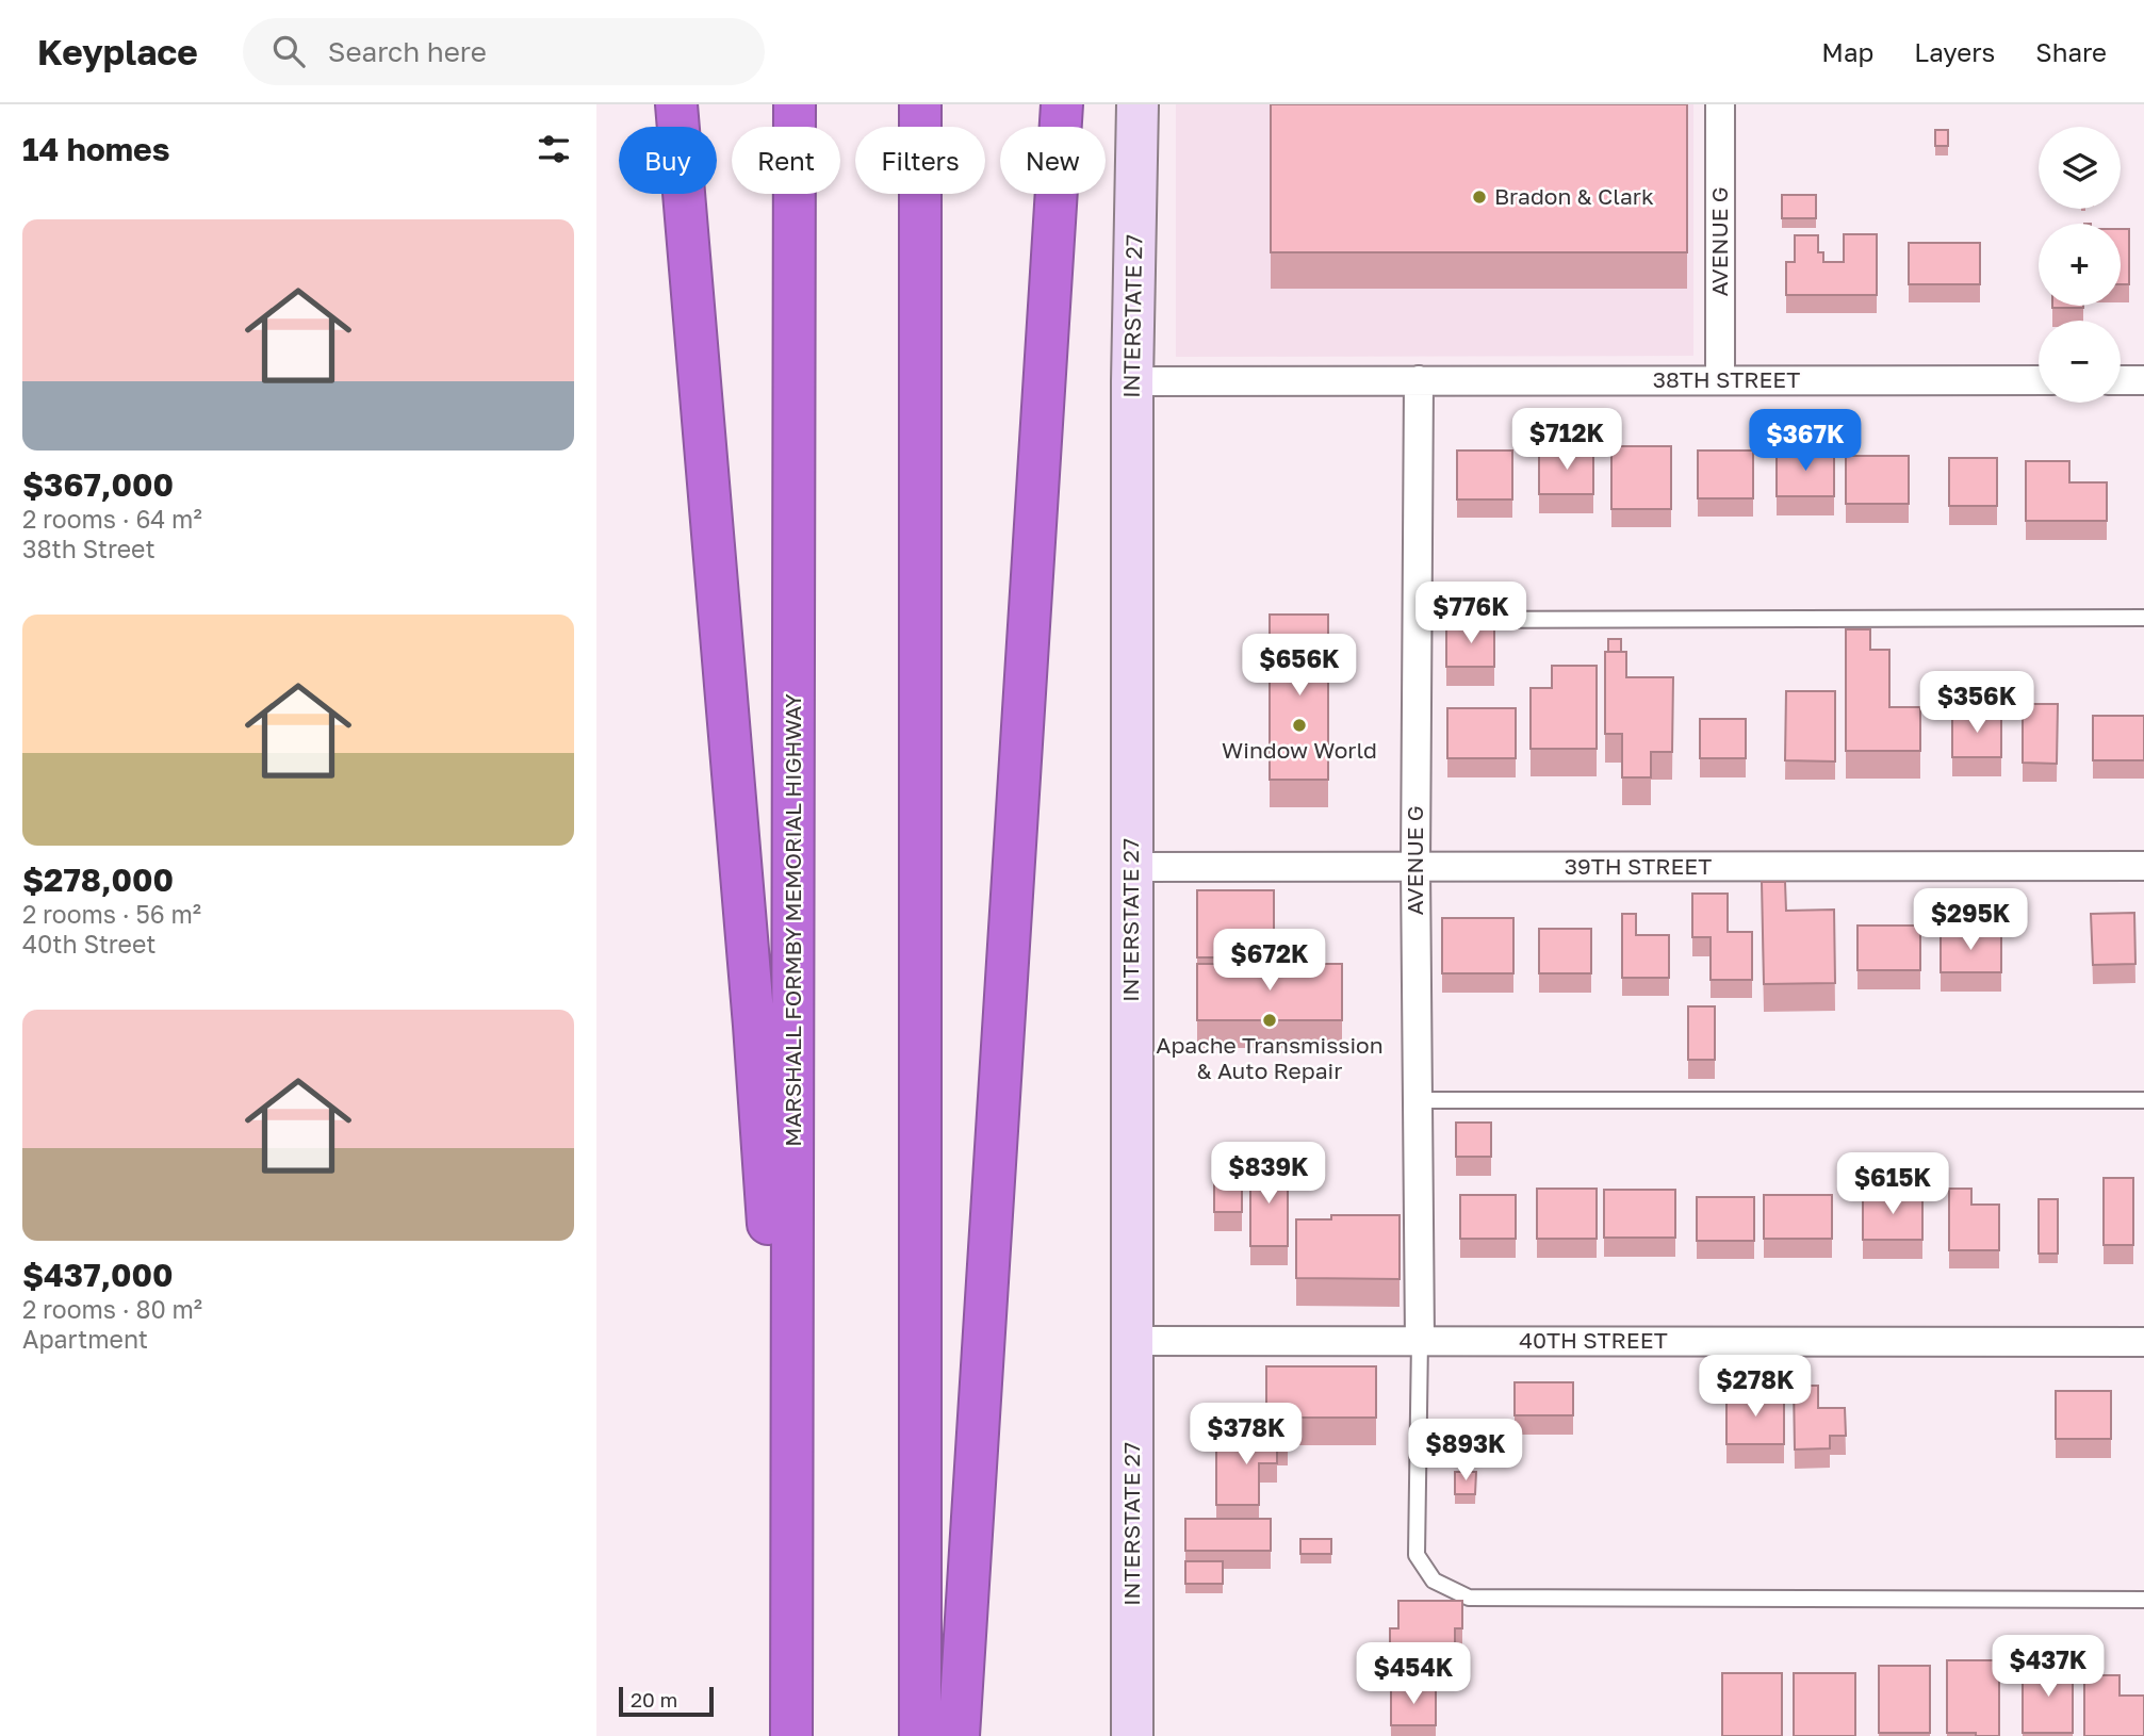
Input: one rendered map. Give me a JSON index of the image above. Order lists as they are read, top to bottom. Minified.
{"streets":{"highway":["MARSHALL FORMBY MEMORIAL HIGHWAY"],"main road":["INTERSTATE 27"],"street":["AVENUE G","38TH STREET","39TH STREET","40TH STREET"]},"crossings":[["AVENUE G","38TH STREET"],["AVENUE G","39TH STREET"],["AVENUE G","40TH STREET"],["INTERSTATE 27","38TH STREET"],["INTERSTATE 27","39TH STREET"],["INTERSTATE 27","40TH STREET"]],"places":["Bradon & Clark","Window World","Apache Transmission & Auto Repair"],"scale_bar":"20 m","page":{"header":"Keyplace","search":"Search here","nav":["Map","Layers","Share"],"heading":"14 homes","map_buttons":["+","−"],"chip":["Buy","Rent","Filters","New"],"list":[{"name":"$367,000","note":"2 rooms · 64 m² · 38th Street"},{"name":"$278,000","note":"2 rooms · 56 m² · 40th Street"},{"name":"$437,000","note":"2 rooms · 80 m² · Apartment"}],"price":["$712K","$367K","$776K","$656K","$356K","$295K","$672K","$839K","$615K","$278K","$378K","$893K","$437K","$454K"],"scale":"20 m"}}
